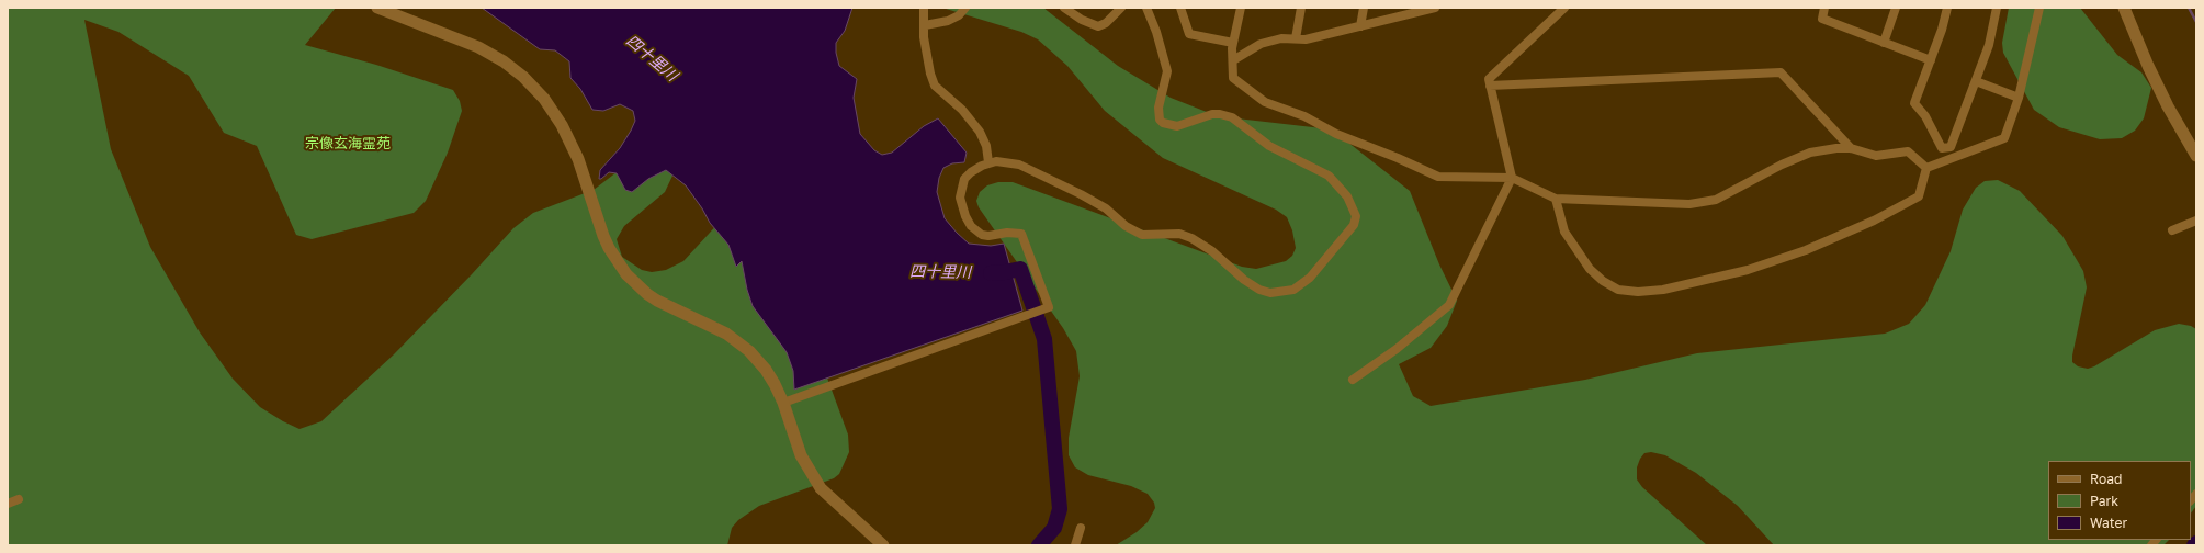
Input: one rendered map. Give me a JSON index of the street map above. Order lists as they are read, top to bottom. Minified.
{"water":["四十里川"],"parks":["宗像玄海霊苑"],"legend":["Road","Park","Water"]}
